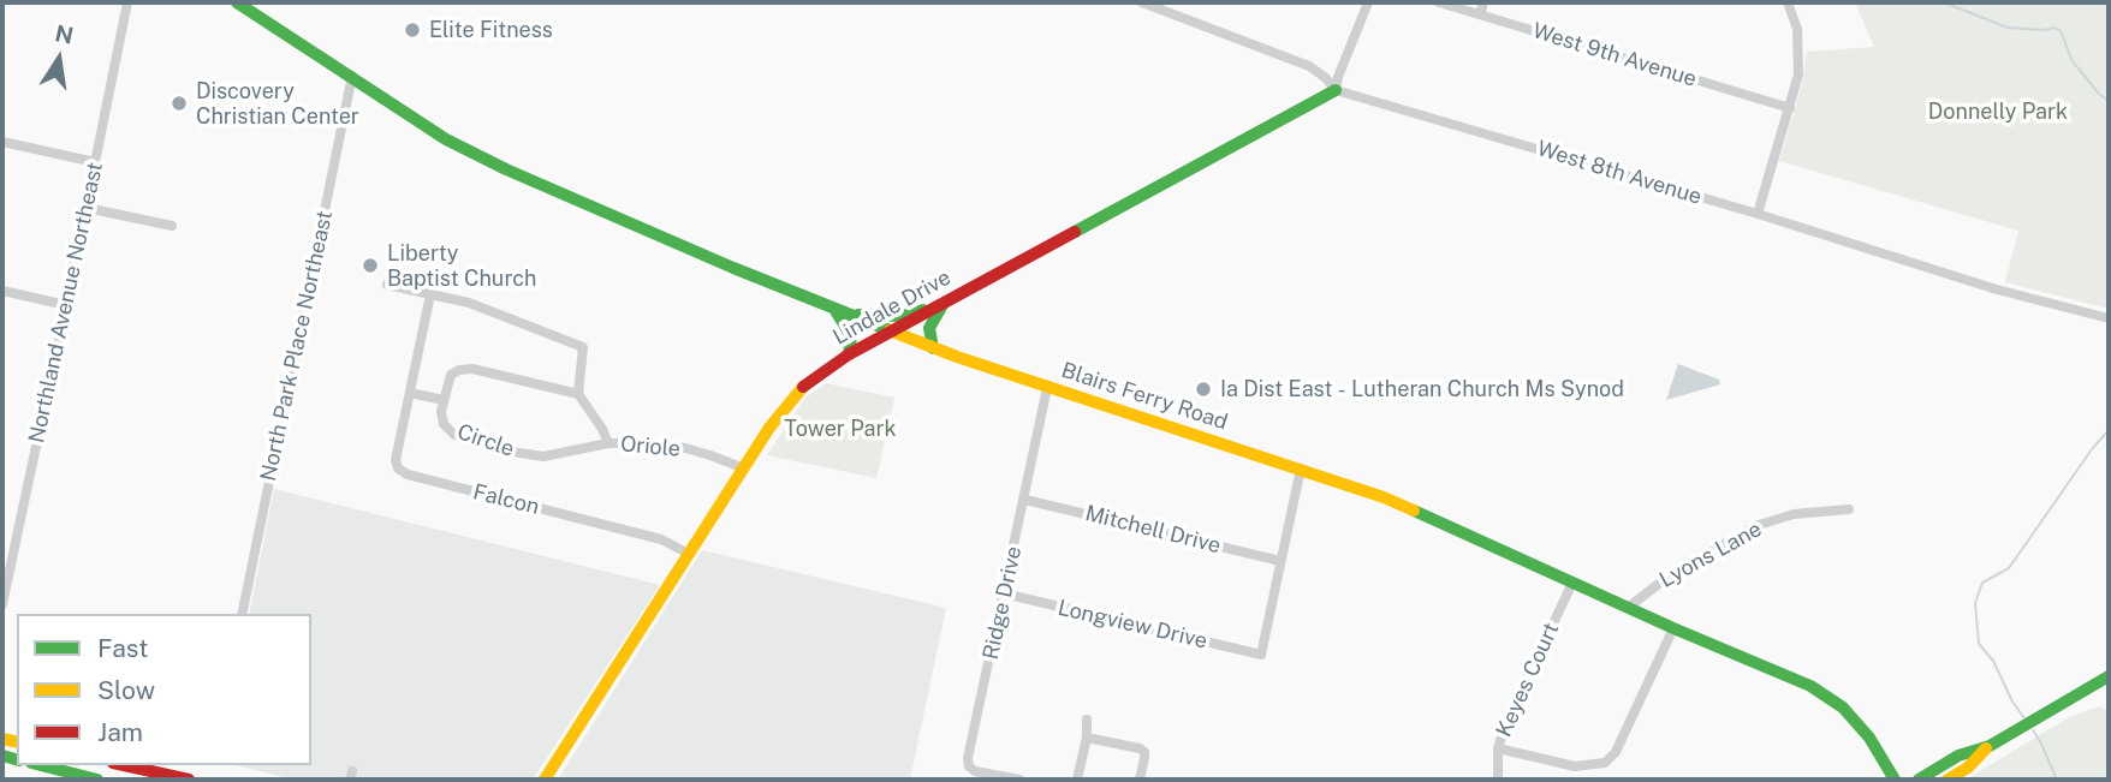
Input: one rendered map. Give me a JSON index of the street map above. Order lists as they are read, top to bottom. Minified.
{"streets":{"main road":["Lindale Drive","Blairs Ferry Road"],"street":["West 9th Avenue","West 8th Avenue","Northland Avenue Northeast","North Park Place Northeast","Circle","Oriole","Falcon","Mitchell Drive","Lyons Lane","Ridge Drive","Longview Drive","Keyes Court"]},"crossings":[["West 8th Avenue","Lindale Drive"],["Lindale Drive","Blairs Ferry Road"],["Lindale Drive","Oriole"],["Lindale Drive","Falcon"],["North Park Place Northeast","Blairs Ferry Road"],["Blairs Ferry Road","Lyons Lane"],["Blairs Ferry Road","Ridge Drive"],["Blairs Ferry Road","Keyes Court"],["Circle","Oriole"],["Mitchell Drive","Ridge Drive"],["Mitchell Drive","Longview Drive"],["Ridge Drive","Longview Drive"]],"parks":["Donnelly Park","Tower Park"],"places":["Elite Fitness","Discovery Christian Center","Liberty Baptist Church","Ia Dist East - Lutheran Church Ms Synod"],"legend":["Fast","Slow","Jam"],"north":"top"}
